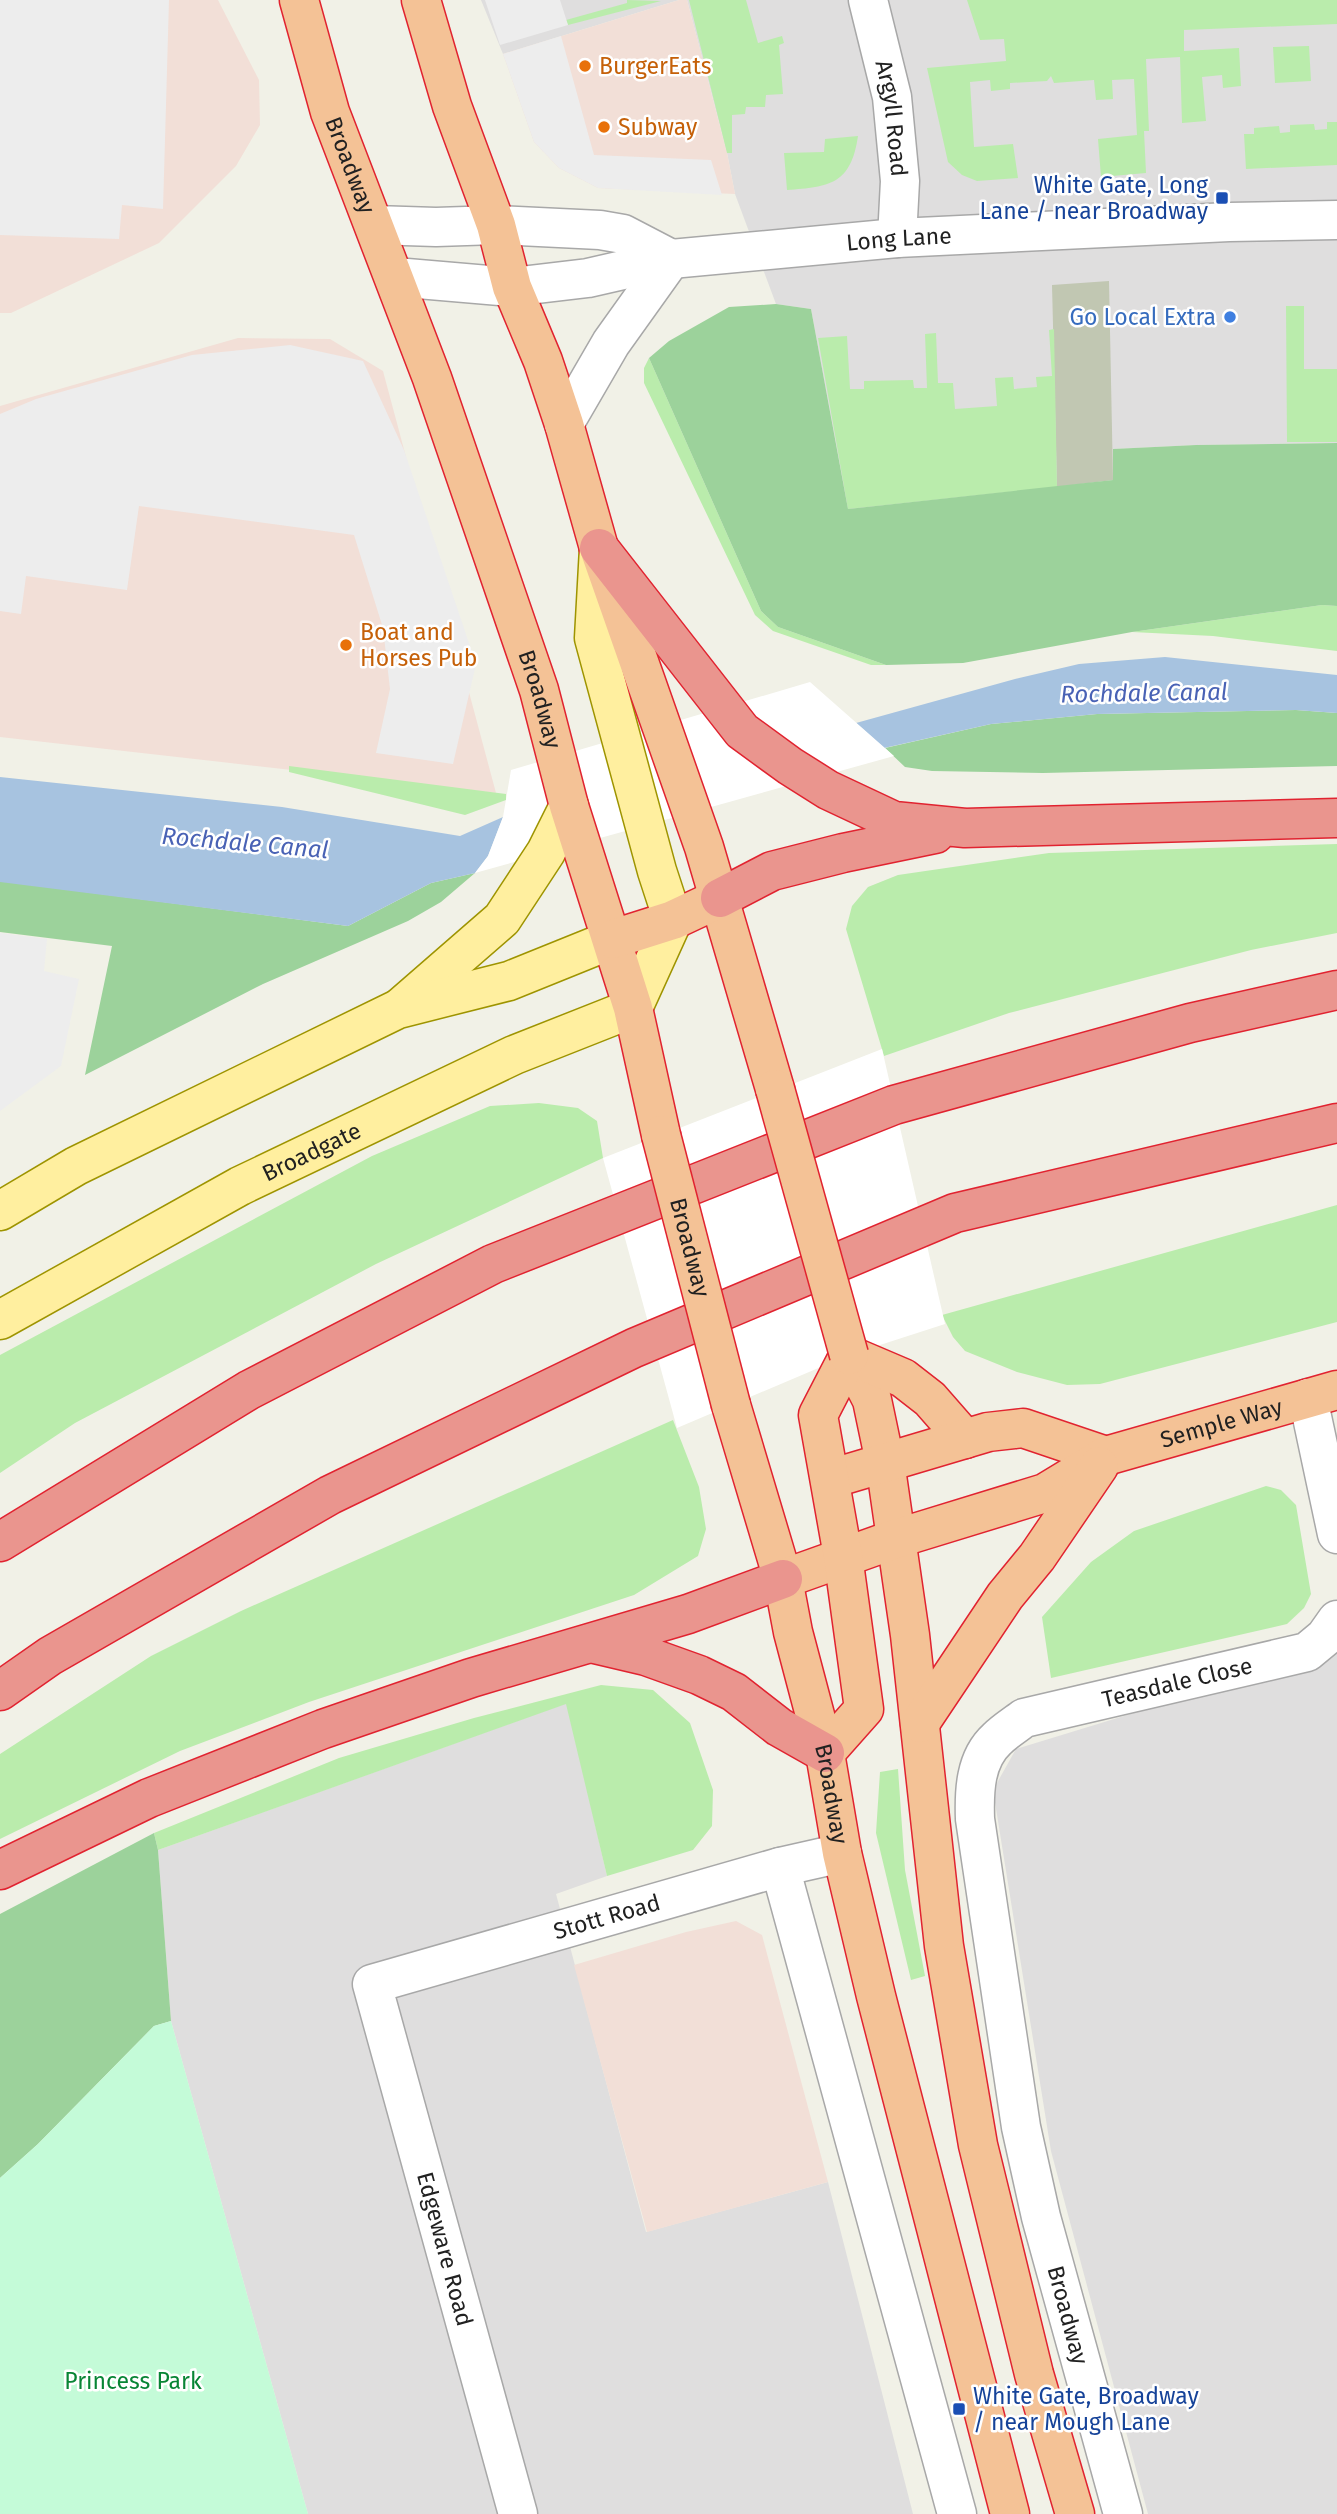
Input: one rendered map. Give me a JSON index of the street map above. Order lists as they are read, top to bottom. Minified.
{"streets":{"highway":["Broadway","Semple Way"],"main road":["Broadgate"],"street":["Argyll Road","Long Lane","Teasdale Close","Stott Road","Edgeware Road"]},"crossings":[["Argyll Road","Long Lane"],["Broadway","Long Lane"],["Broadway","Broadgate"],["Broadway","Semple Way"],["Broadway","Teasdale Close"],["Broadway","Stott Road"],["Stott Road","Edgeware Road"]],"water":["Rochdale Canal"],"parks":["Princess Park"],"places":{"other":["BurgerEats","Subway","Go Local Extra","Boat and Horses Pub"],"transit":["White Gate, Long Lane / near Broadway","White Gate, Broadway / near Mough Lane"]}}
